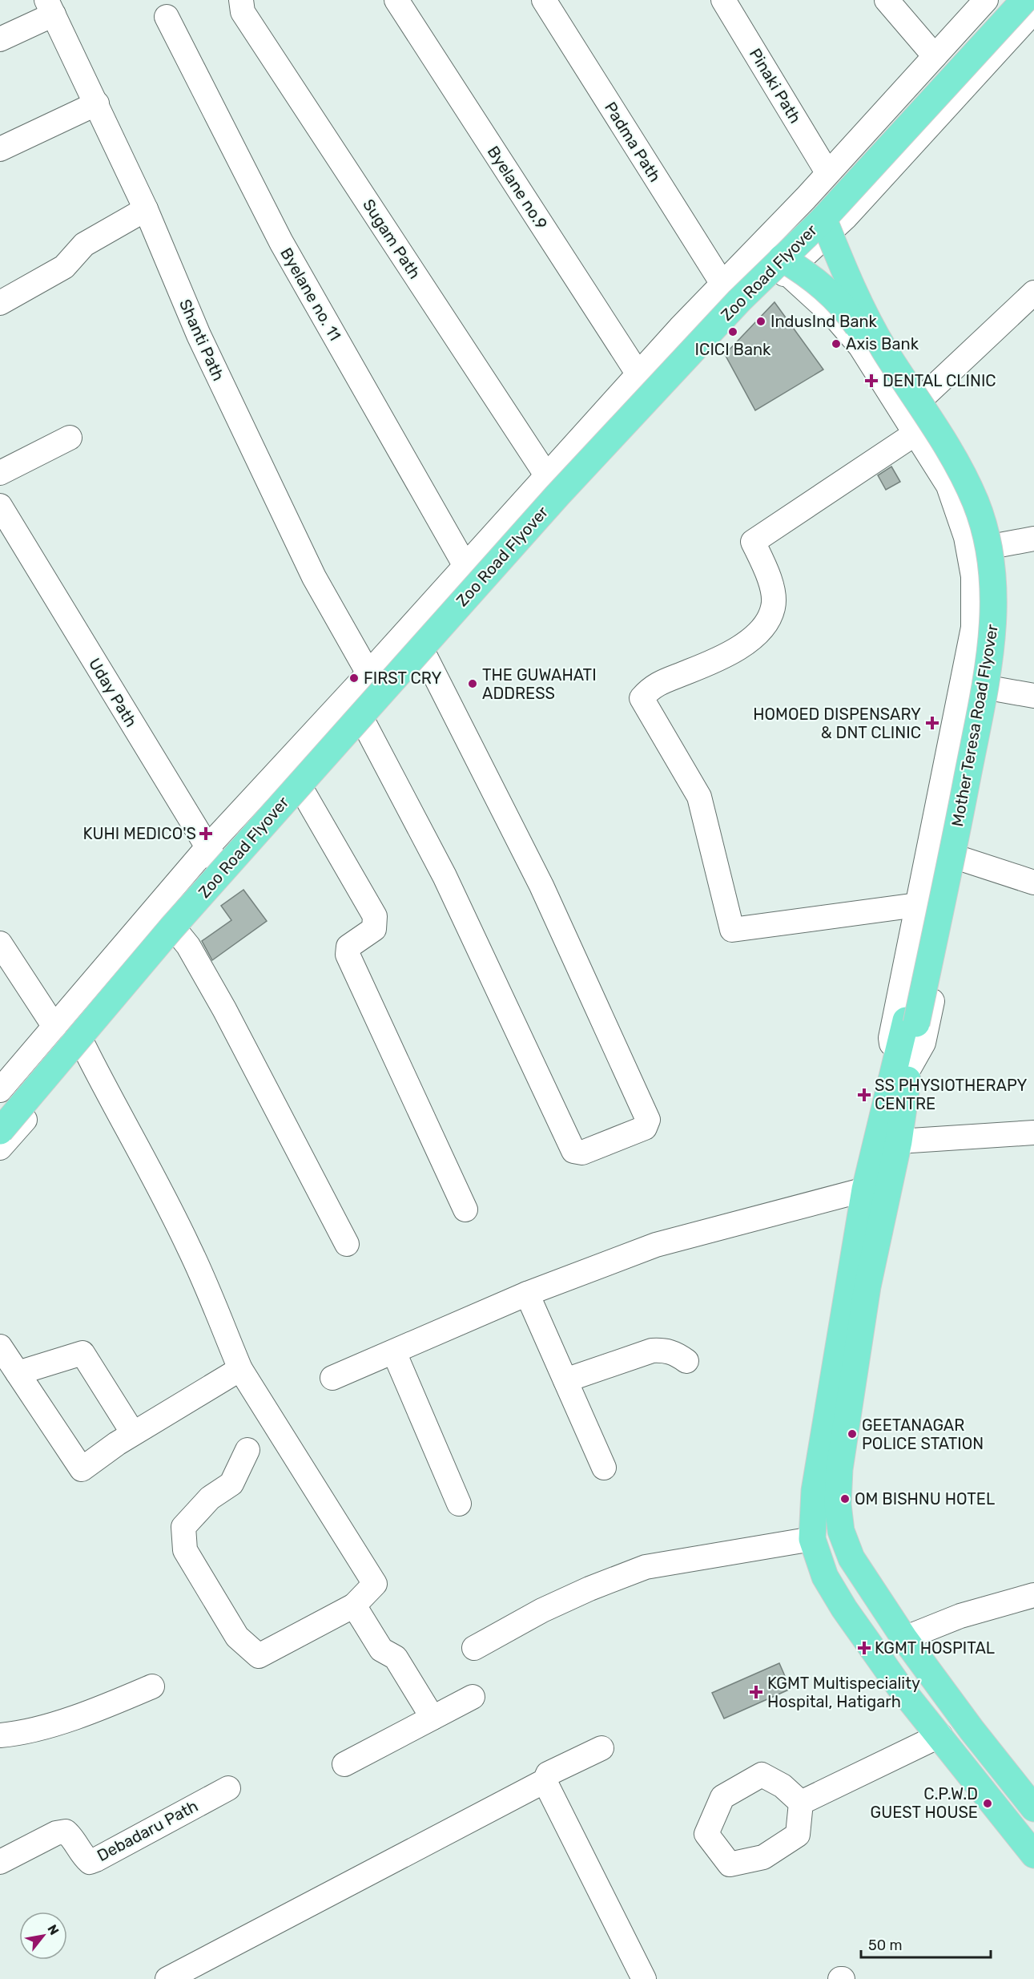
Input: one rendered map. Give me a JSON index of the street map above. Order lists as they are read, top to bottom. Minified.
{"streets":{"main road":["Zoo Road Flyover","Mother Teresa Road Flyover"],"street":["Pinaki Path","Padma Path","Byelane no.9","Sugam Path","Byelane no. 11","Shanti Path","Uday Path","Debadaru Path"]},"crossings":[["Zoo Road Flyover","Mother Teresa Road Flyover"]],"places":{"other":["IndusInd Bank","ICICI Bank","Axis Bank","FIRST CRY","THE GUWAHATI ADDRESS","GEETANAGAR POLICE STATION","OM BISHNU HOTEL","C.P.W.D GUEST HOUSE"],"health":["DENTAL CLINIC","HOMOED DISPENSARY & DNT CLINIC","KUHI MEDICO'S","SS PHYSIOTHERAPY CENTRE","KGMT HOSPITAL","KGMT Multispeciality Hospital, Hatigarh"]},"scale_bar":"50 m","north":"top right"}
